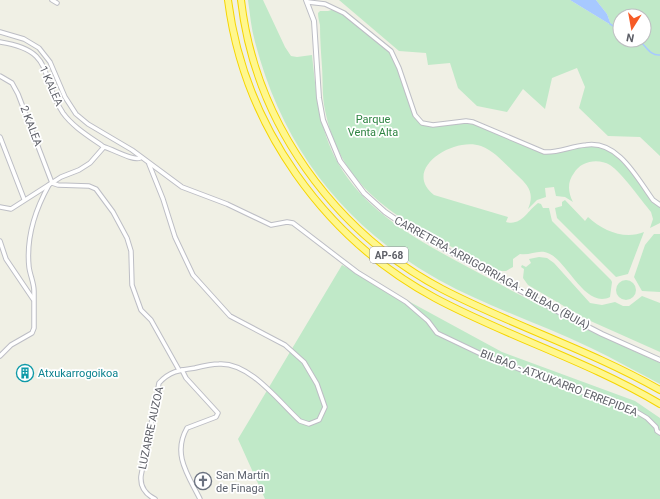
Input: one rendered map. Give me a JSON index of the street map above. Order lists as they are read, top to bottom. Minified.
{"streets":{"highway":["AP-68"],"street":["1 KALEA","2 KALEA","CARRETERA ARRIGORRIAGA - BILBAO (BUIA)","BILBAO - ATXUKARRO ERREPIDEA","LUZARRE AUZOA"]},"crossings":[["1 KALEA","BILBAO - ATXUKARRO ERREPIDEA"],["BILBAO - ATXUKARRO ERREPIDEA","LUZARRE AUZOA"]],"parks":["Parque Venta Alta"],"places":{"building":["Atxukarrogoikoa"],"church":["San Martín de Finaga"]},"north":"bottom"}
